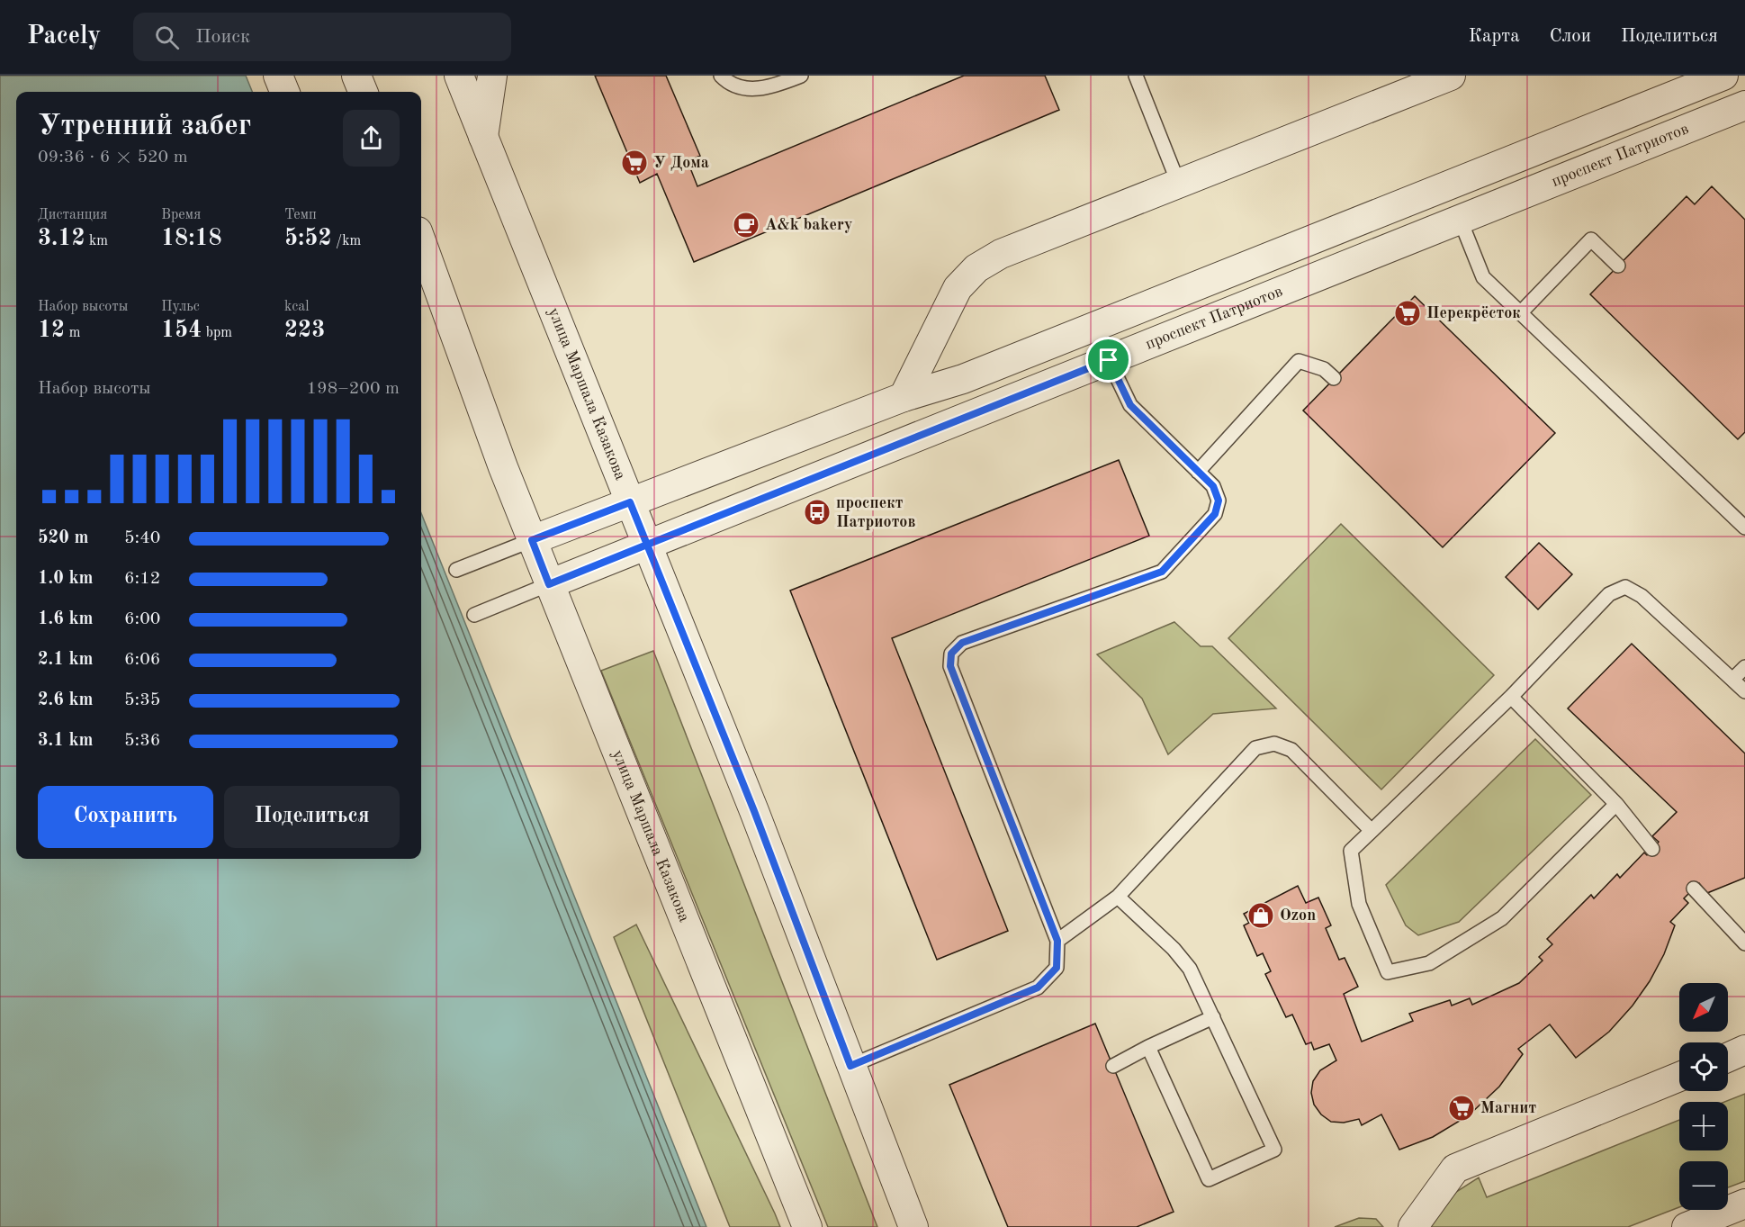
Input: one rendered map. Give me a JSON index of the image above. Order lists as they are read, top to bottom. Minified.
{"streets":{"street":["проспект Патриотов","улица Маршала Казакова"]},"crossings":[["проспект Патриотов","улица Маршала Казакова"]],"places":{"supermarket":["У Дома","Перекрёсток","Магнит"],"cafe":["A&k bakery"],"bus stop":["проспект Патриотов"],"shop":["Ozon"]},"north":"bottom left","page":{"header":"Pacely","search":"Поиск","nav":["Карта","Слои","Поделиться"],"heading":["Утренний забег","09:36 · 6 × 520 m"],"stats":[["Дистанция","3.12 km"],["Время","18:18"],["Темп","5:52 /km"],["Набор высоты","12 m"],["Пульс","154 bpm"],["kcal","223"]],"chart":["Набор высоты","198–200 m"],"list":[{"name":"520 m","note":"5:40"},{"name":"1.0 km","note":"6:12"},{"name":"1.6 km","note":"6:00"},{"name":"2.1 km","note":"6:06"},{"name":"2.6 km","note":"5:35"},{"name":"3.1 km","note":"5:36"}],"buttons":["Сохранить","Поделиться"],"map_buttons":["+","−"]}}
